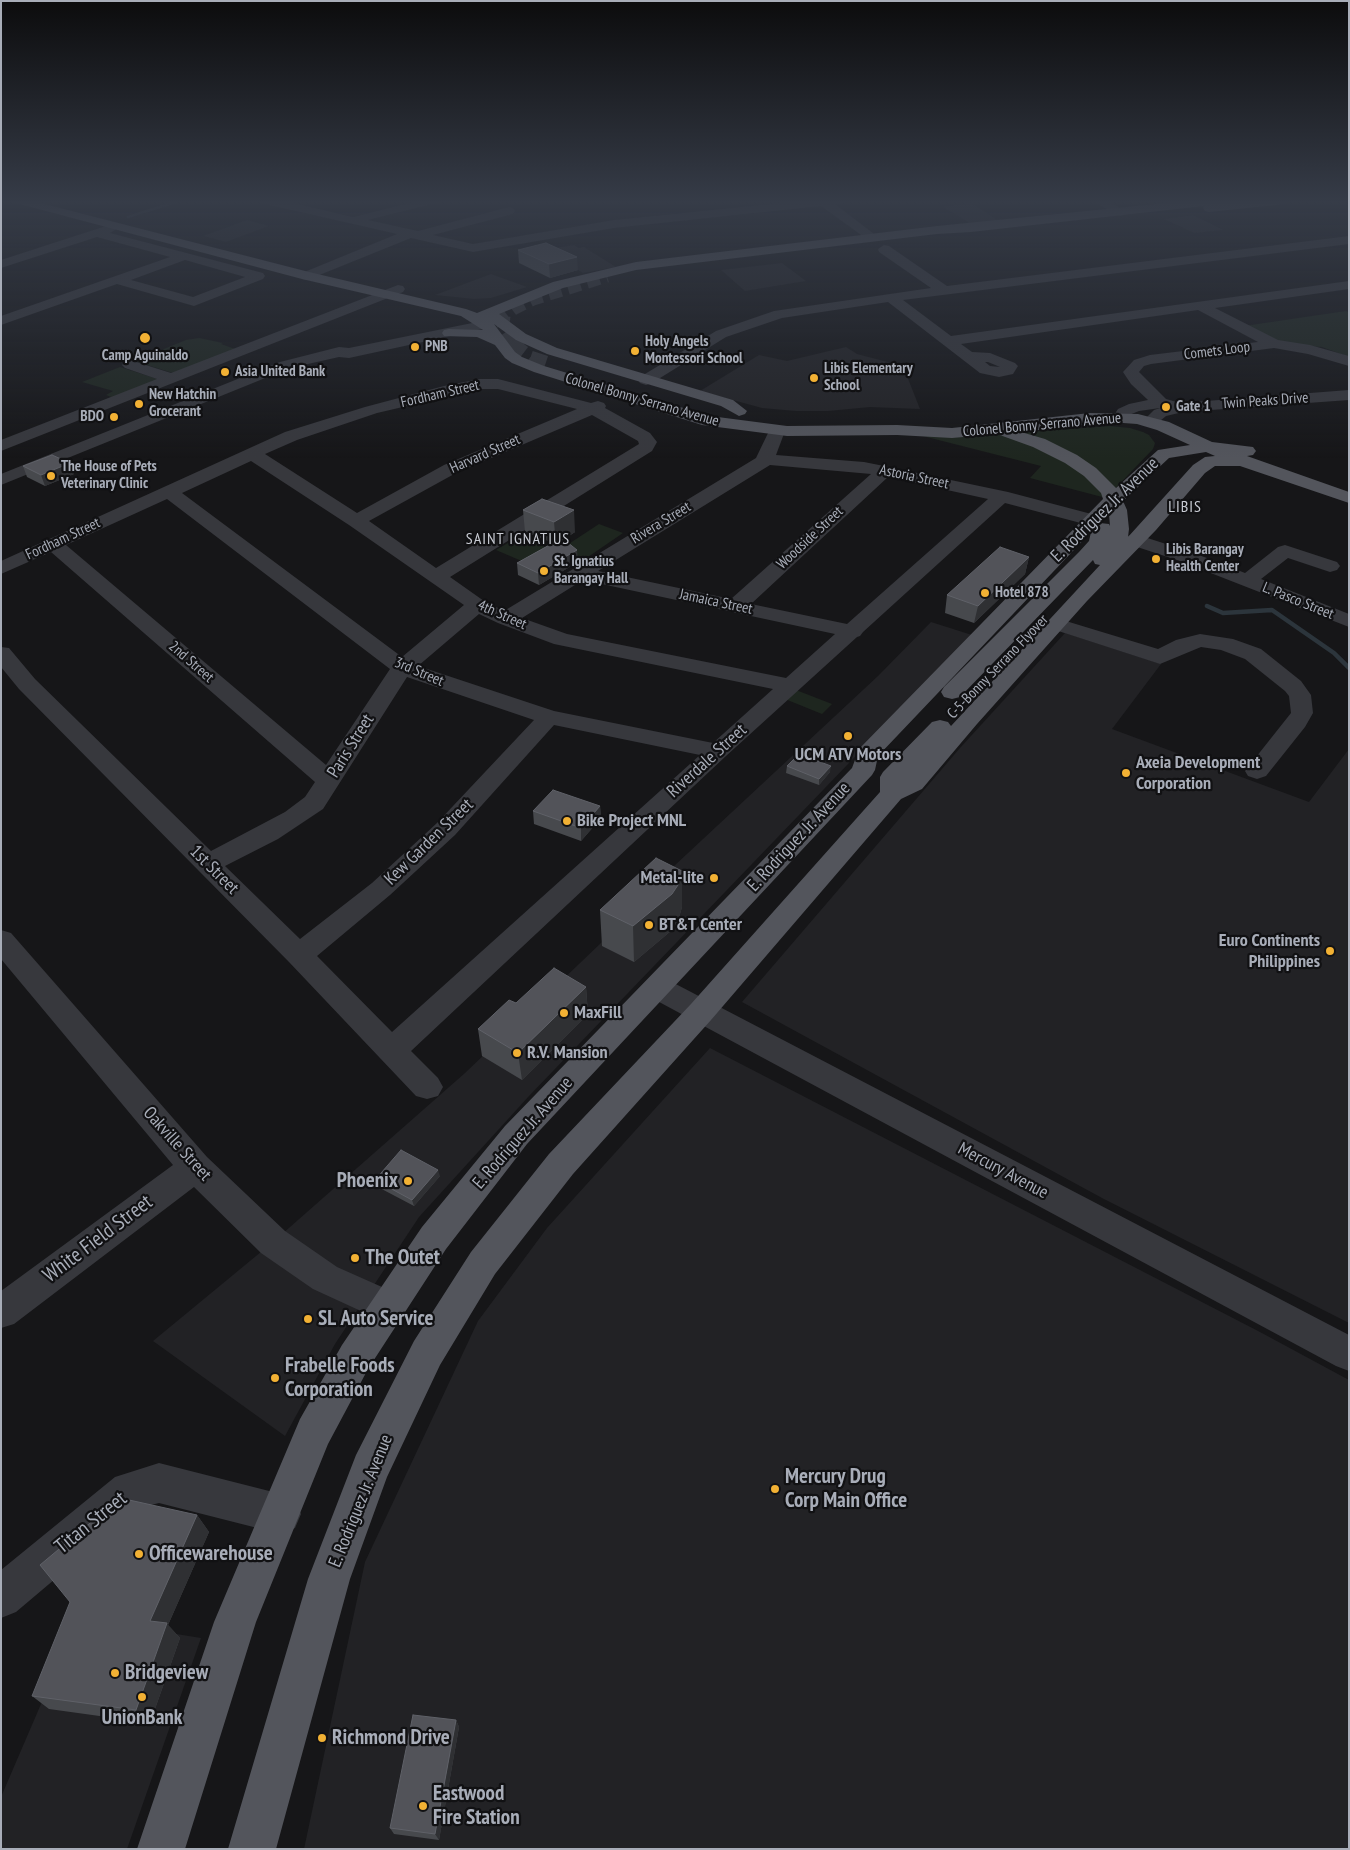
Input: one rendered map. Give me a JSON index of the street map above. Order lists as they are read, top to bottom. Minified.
{"streets":{"main road":["Colonel Bonny Serrano Avenue","E. Rodriguez Jr. Avenue","C-5-Bonny Serrano Flyover"],"street":["Comets Loop","Fordham Street","Twin Peaks Drive","Harvard Street","Astoria Street","Rivera Street","Woodside Street","L. Pasco Street","Jamaica Street","4th Street","2nd Street","3rd Street","Paris Street","Riverdale Street","Kew Garden Street","1st Street","Oakville Street","Mercury Avenue","White Field Street","Titan Street"]},"crossings":[["Comets Loop","Colonel Bonny Serrano Avenue"],["Comets Loop","Twin Peaks Drive"],["Fordham Street","Harvard Street"],["Fordham Street","4th Street"],["Fordham Street","2nd Street"],["Fordham Street","3rd Street"],["Colonel Bonny Serrano Avenue","Twin Peaks Drive"],["Colonel Bonny Serrano Avenue","E. Rodriguez Jr. Avenue"],["Colonel Bonny Serrano Avenue","C-5-Bonny Serrano Flyover"],["Harvard Street","4th Street"],["Astoria Street","E. Rodriguez Jr. Avenue"],["Astoria Street","Rivera Street"],["Astoria Street","Woodside Street"],["Astoria Street","Riverdale Street"],["E. Rodriguez Jr. Avenue","L. Pasco Street"],["E. Rodriguez Jr. Avenue","C-5-Bonny Serrano Flyover"],["E. Rodriguez Jr. Avenue","Oakville Street"],["E. Rodriguez Jr. Avenue","Mercury Avenue"],["E. Rodriguez Jr. Avenue","Titan Street"],["Rivera Street","Jamaica Street"],["Rivera Street","4th Street"],["Woodside Street","Jamaica Street"],["Jamaica Street","Riverdale Street"],["4th Street","Paris Street"],["4th Street","Riverdale Street"],["2nd Street","Paris Street"],["3rd Street","Paris Street"],["3rd Street","Riverdale Street"],["3rd Street","Kew Garden Street"],["Paris Street","1st Street"],["Riverdale Street","1st Street"],["Kew Garden Street","1st Street"],["Oakville Street","White Field Street"]],"districts":["LIBIS","SAINT IGNATIUS"],"places":["Camp Aguinaldo","PNB","Holy Angels Montessori School","Asia United Bank","Libis Elementary School","New Hatchin Grocerant","Gate 1","BDO","The House of Pets Veterinary Clinic","Libis Barangay Health Center","St. Ignatius Barangay Hall","Hotel 878","UCM ATV Motors","Axeia Development Corporation","Bike Project MNL","Metal-lite","BT&T Center","Euro Continents Philippines","MaxFill","R.V. Mansion","Phoenix","The Outet","SL Auto Service","Frabelle Foods Corporation","Mercury Drug Corp Main Office","Officewarehouse","Bridgeview","UnionBank","Richmond Drive","Eastwood Fire Station"]}
